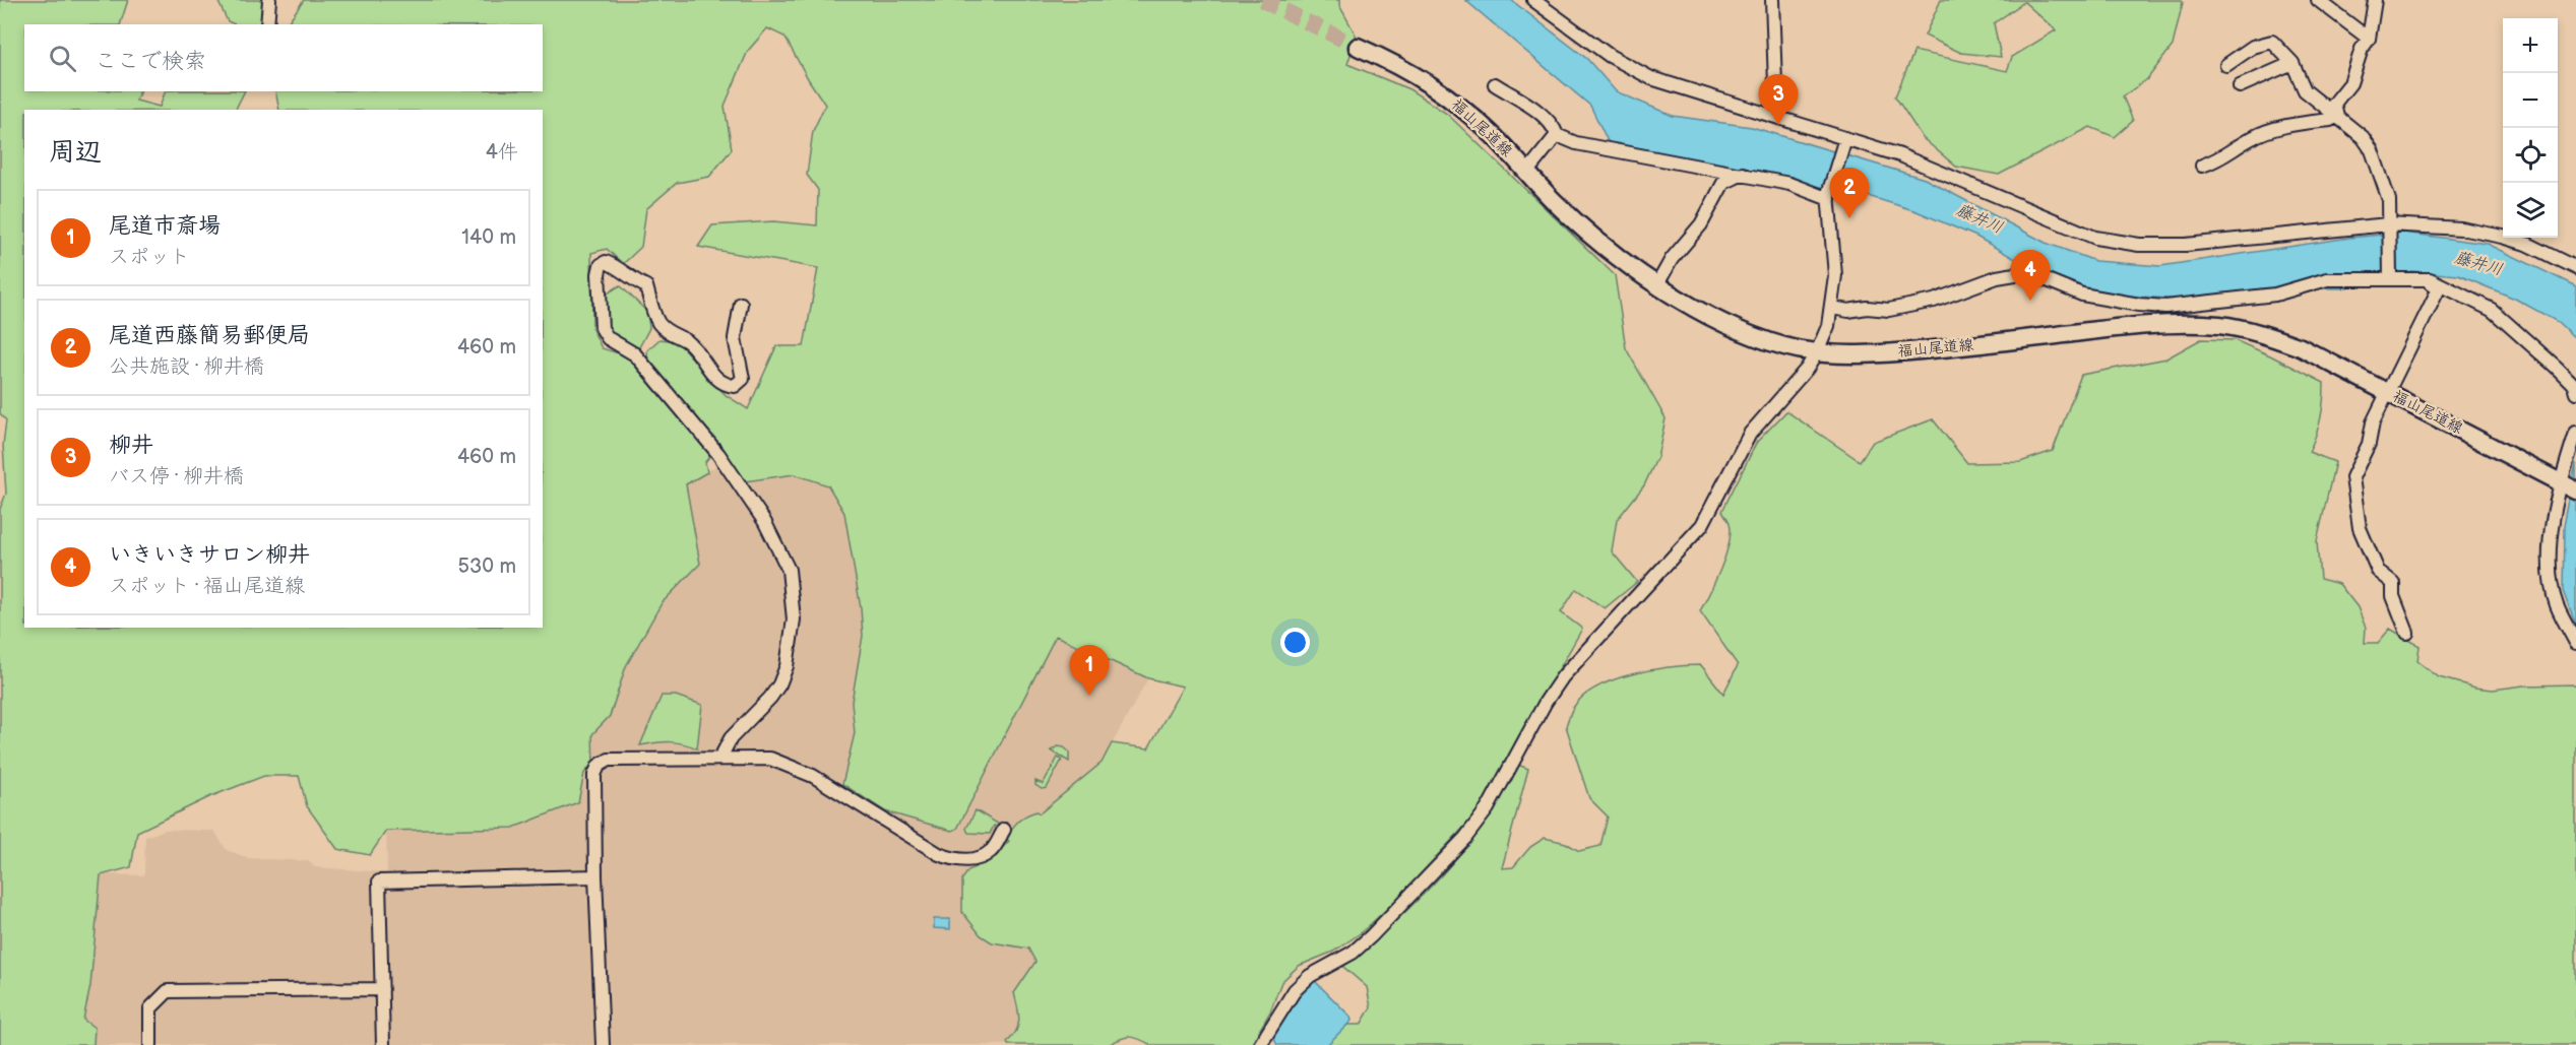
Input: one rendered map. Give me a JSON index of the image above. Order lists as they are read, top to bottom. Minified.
{"streets":{"main road":["福山尾道線"]},"water":["藤井川"],"page":{"map_buttons":["+","−"],"search":"ここで検索","pins":["3","2","4","1"],"heading":["周辺","4件"],"list":[{"mark":"1","name":"尾道市斎場","note":"スポット","value":"140 m"},{"mark":"2","name":"尾道西藤簡易郵便局","note":"公共施設 · 柳井橋","value":"460 m"},{"mark":"3","name":"柳井","note":"バス停 · 柳井橋","value":"460 m"},{"mark":"4","name":"いきいきサロン柳井","note":"スポット · 福山尾道線","value":"530 m"}]}}
